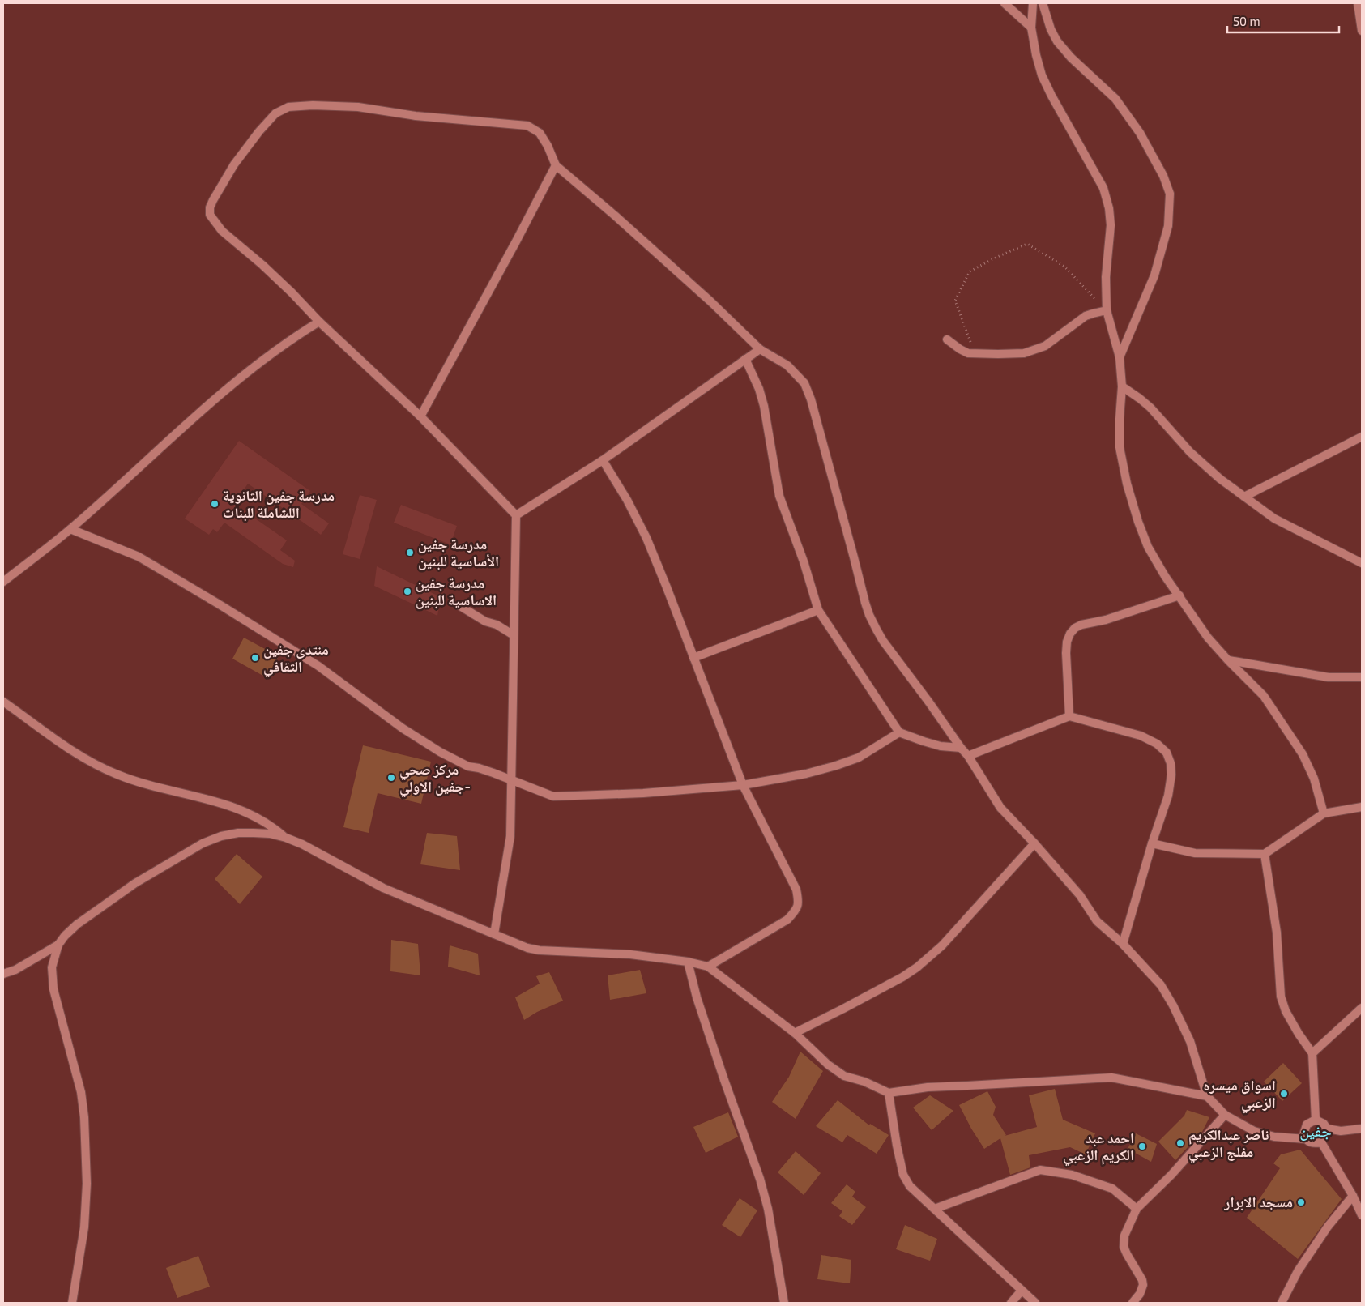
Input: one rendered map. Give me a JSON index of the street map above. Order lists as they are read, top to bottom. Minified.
{"districts":["جفين"],"places":["مدرسة جفين الثانوية اللشاملة للبنات","مدرسة جفين الأساسية للبنين","مدرسة جفين الاساسية للبنين","منتدى جفين الثقافي","مركز صحي جفين الاولي-","اسواق ميسره الزعبي","ناصر عبدالكريم مفلج الزعبي","احمد عبد الكريم الزعبي","مسجد الابرار"],"scale_bar":"50 m"}
